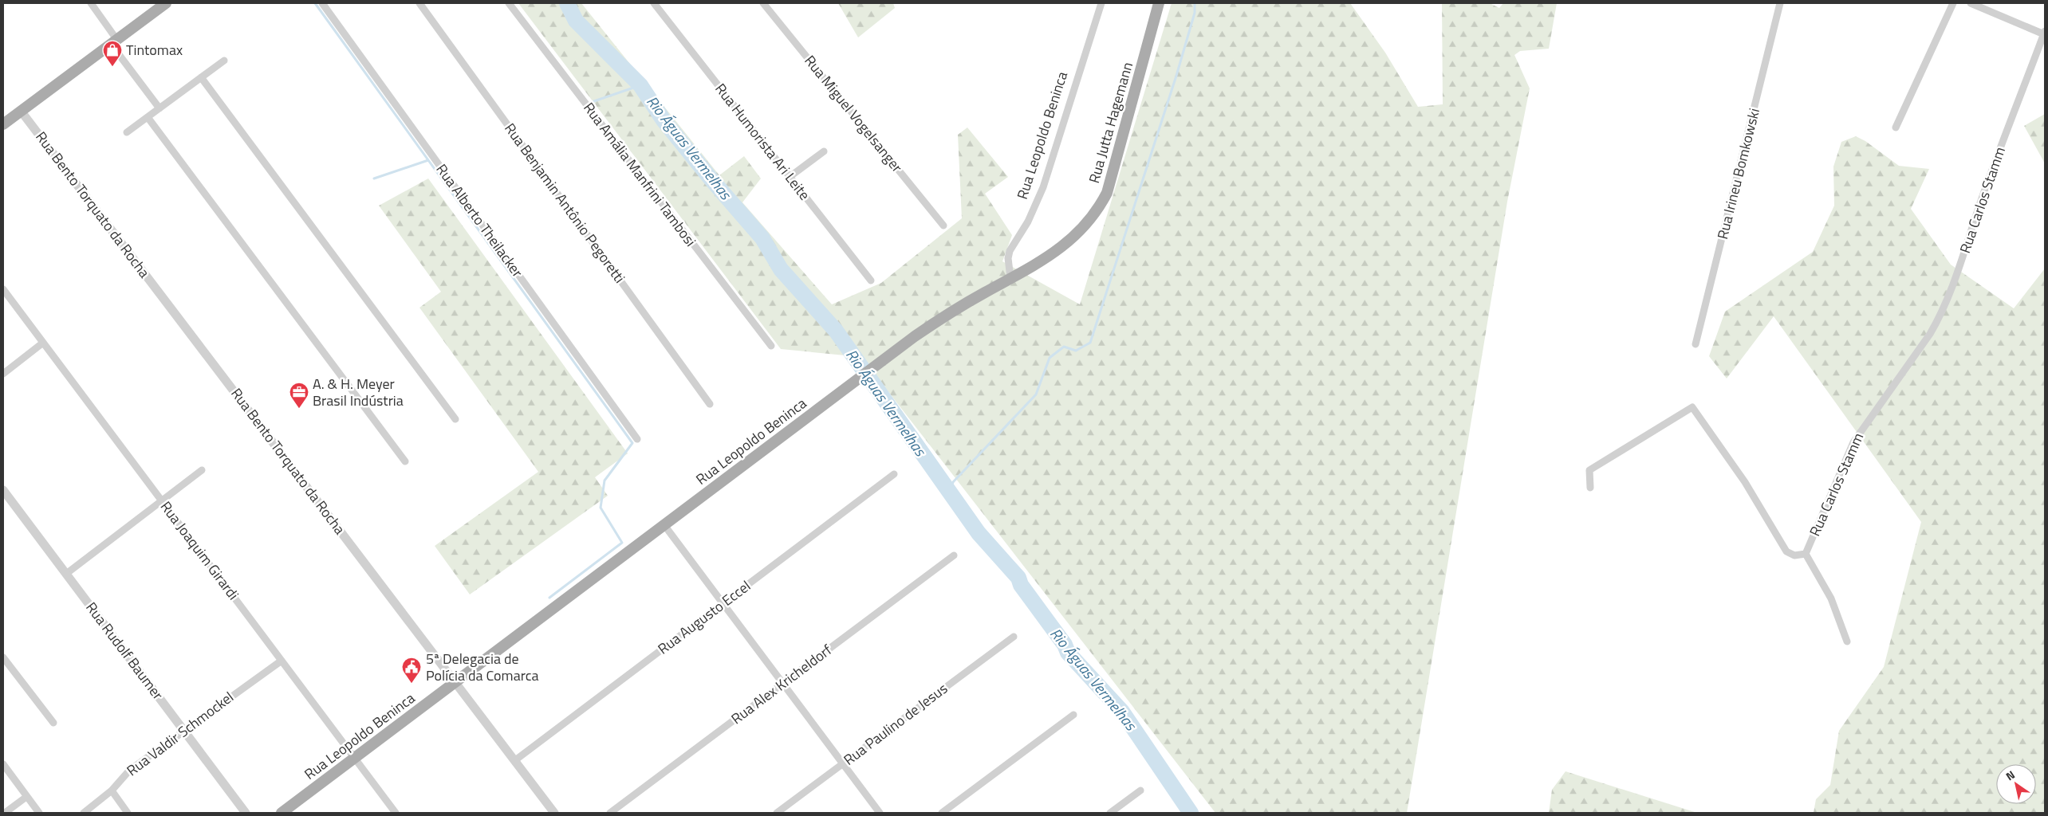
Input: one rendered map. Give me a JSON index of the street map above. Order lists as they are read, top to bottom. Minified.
{"streets":{"main road":["Rua Jutta Hagemann","Rua Leopoldo Beninca"],"street":["Rua Miguel Vogelsanger","Rua Humorista Ari Leite","Rua Irineu Bomkowski","Rua Amália Manfrini Tambosi","Rua Carlos Stamm","Rua Benjamin Antônio Pegoretti","Rua Bento Torquato da Rocha","Rua Alberto Theilacker","Rua Joaquim Girardi","Rua Augusto Eccel","Rua Rudolf Baumer","Rua Alex Kricheldorf","Rua Paulino de Jesus","Rua Valdir Schmockel"]},"crossings":[["Rua Jutta Hagemann","Rua Leopoldo Beninca"],["Rua Leopoldo Beninca","Rua Bento Torquato da Rocha"],["Rua Leopoldo Beninca","Rua Joaquim Girardi"],["Rua Bento Torquato da Rocha","Rua Augusto Eccel"],["Rua Joaquim Girardi","Rua Valdir Schmockel"],["Rua Rudolf Baumer","Rua Valdir Schmockel"]],"water":["Rio Águas Vermelhas"],"places":{"shop":["Tintomax"],"office":["A. & H. Meyer Brasil Indústria"],"public building":["5ª Delegacia de Polícia da Comarca"]},"north":"top left"}
